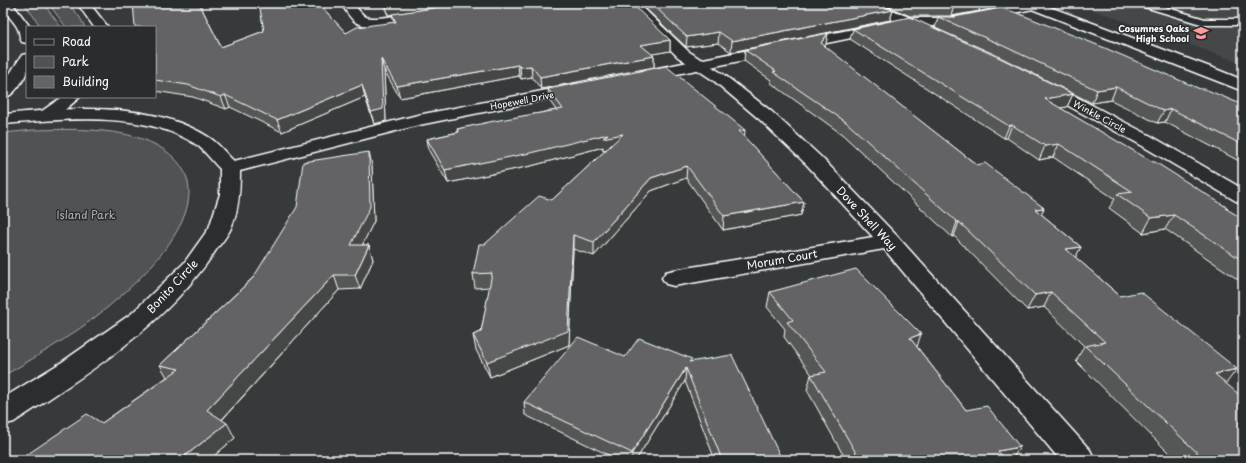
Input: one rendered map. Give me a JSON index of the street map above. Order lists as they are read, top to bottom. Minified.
{"streets":{"street":["Hopewell Drive","Winkle Circle","Dove Shell Way","Morum Court","Bonito Circle"]},"crossings":[["Hopewell Drive","Bonito Circle"],["Dove Shell Way","Morum Court"]],"parks":["Island Park"],"places":{"school or university":["Cosumnes Oaks High School"]},"legend":["Road","Park","Building"]}
